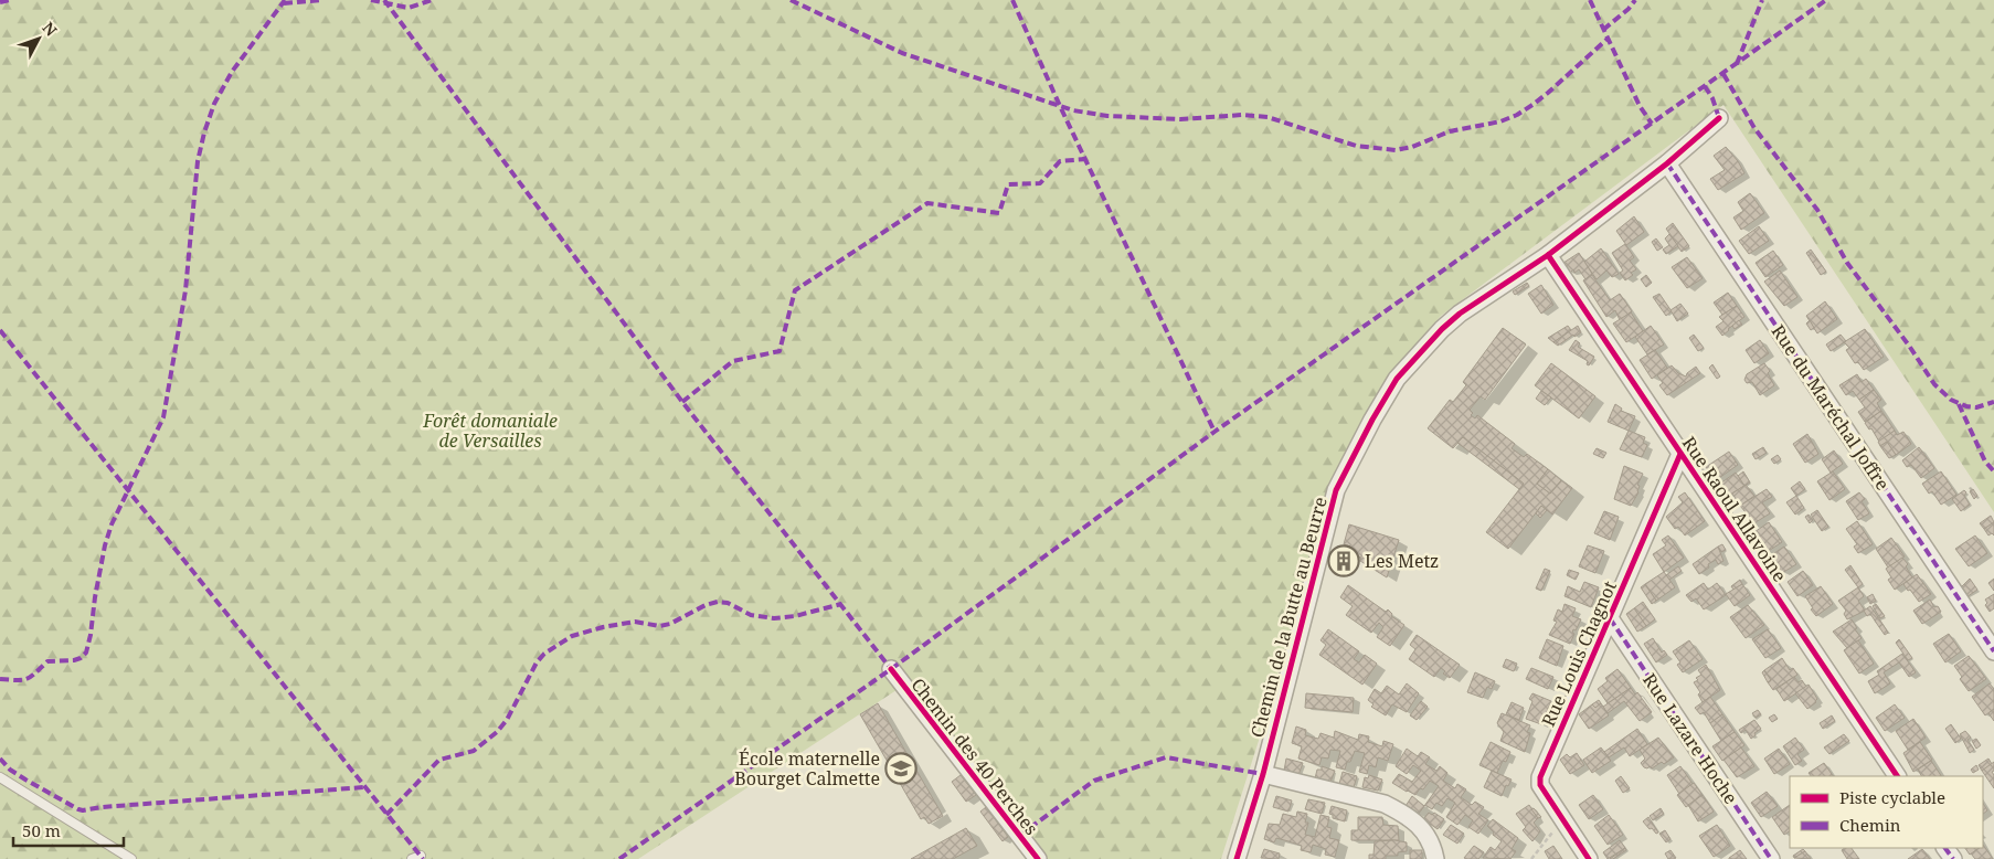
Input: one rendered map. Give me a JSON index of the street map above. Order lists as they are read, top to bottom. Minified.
{"streets":{"street":["Rue du Maréchal Joffre","Rue Raoul Allavoine","Chemin de la Butte au Beurre","Rue Louis Chagnot","Rue Lazare Hoche","Chemin des 40 Perches"]},"crossings":[["Rue du Maréchal Joffre","Chemin de la Butte au Beurre"],["Rue Raoul Allavoine","Chemin de la Butte au Beurre"],["Rue Raoul Allavoine","Rue Louis Chagnot"],["Rue Louis Chagnot","Rue Lazare Hoche"]],"parks":["Forêt domaniale de Versailles"],"places":{"building":["Les Metz"],"school or university":["École maternelle Bourget Calmette"]},"legend":["Piste cyclable","Chemin"],"scale_bar":"50 m","north":"top right"}
